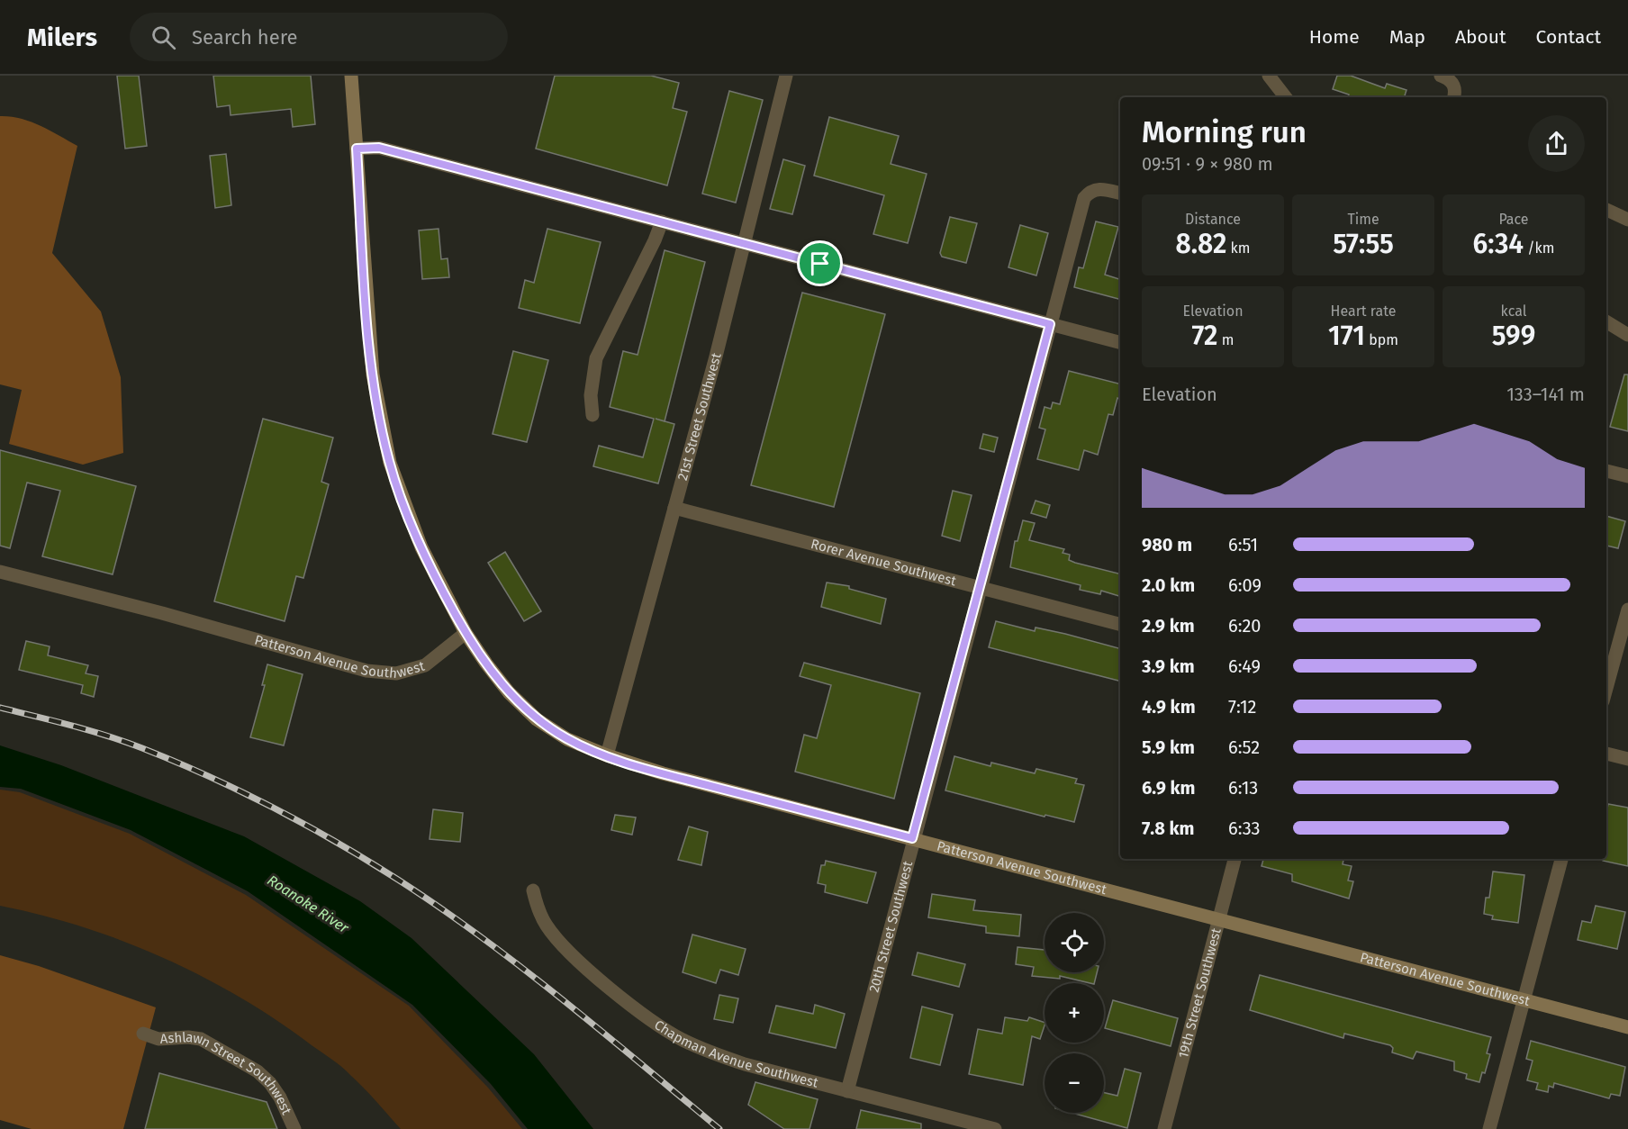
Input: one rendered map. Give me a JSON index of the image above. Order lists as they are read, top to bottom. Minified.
{"streets":{"main road":["Patterson Avenue Southwest"],"street":["21st Street Southwest","Rorer Avenue Southwest","20th Street Southwest","19th Street Southwest","Chapman Avenue Southwest","Ashlawn Street Southwest"]},"crossings":[["21st Street Southwest","Rorer Avenue Southwest"],["21st Street Southwest","Patterson Avenue Southwest"],["Rorer Avenue Southwest","20th Street Southwest"],["Patterson Avenue Southwest","20th Street Southwest"],["Patterson Avenue Southwest","19th Street Southwest"],["20th Street Southwest","Chapman Avenue Southwest"]],"water":["Roanoke River"],"page":{"header":"Milers","search":"Search here","nav":["Home","Map","About","Contact"],"heading":["Morning run","09:51 · 9 × 980 m"],"stats":[["Distance","8.82 km"],["Time","57:55"],["Pace","6:34 /km"],["Elevation","72 m"],["Heart rate","171 bpm"],["kcal","599"]],"chart":["Elevation","133–141 m"],"list":[{"name":"980 m","note":"6:51"},{"name":"2.0 km","note":"6:09"},{"name":"2.9 km","note":"6:20"},{"name":"3.9 km","note":"6:49"},{"name":"4.9 km","note":"7:12"},{"name":"5.9 km","note":"6:52"},{"name":"6.9 km","note":"6:13"},{"name":"7.8 km","note":"6:33"}],"map_buttons":["+","−"]}}
